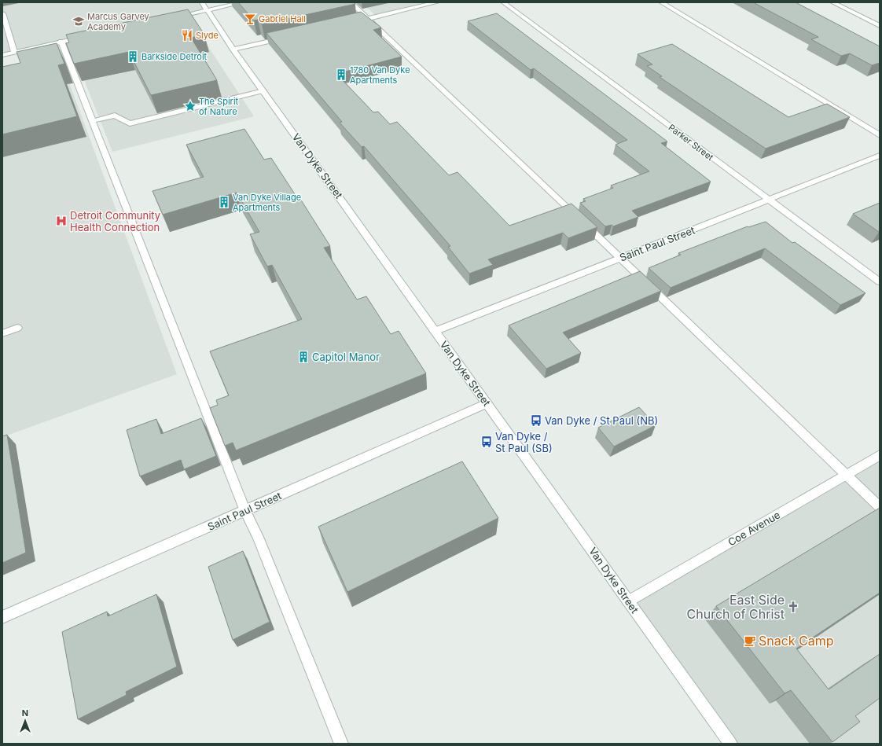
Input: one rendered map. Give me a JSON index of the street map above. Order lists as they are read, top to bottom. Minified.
{"streets":{"street":["Parker Street","Van Dyke Street","Saint Paul Street","Coe Avenue"]},"crossings":[["Parker Street","Saint Paul Street"],["Van Dyke Street","Saint Paul Street"],["Van Dyke Street","Coe Avenue"]],"places":{"bar":["Gabriel Hall"],"school or university":["Marcus Garvey Academy"],"restaurant":["Slyde"],"building":["Barkside Detroit","1780 Van Dyke Apartments","Van Dyke Village Apartments","Capitol Manor"],"place":["The Spirit of Nature"],"hospital":["Detroit Community Health Connection"],"bus stop":["Van Dyke / St Paul (NB)","Van Dyke / St Paul (SB)"],"church":["East Side Church of Christ"],"cafe":["Snack Camp"]},"north":"top"}
